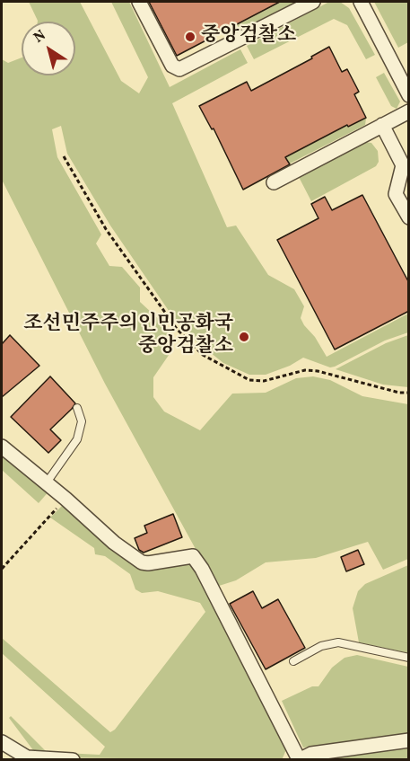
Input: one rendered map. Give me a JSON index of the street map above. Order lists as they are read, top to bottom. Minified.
{"places":["중앙검찰소","조선민주주의인민공화국 중앙검찰소"],"north":"top left"}
